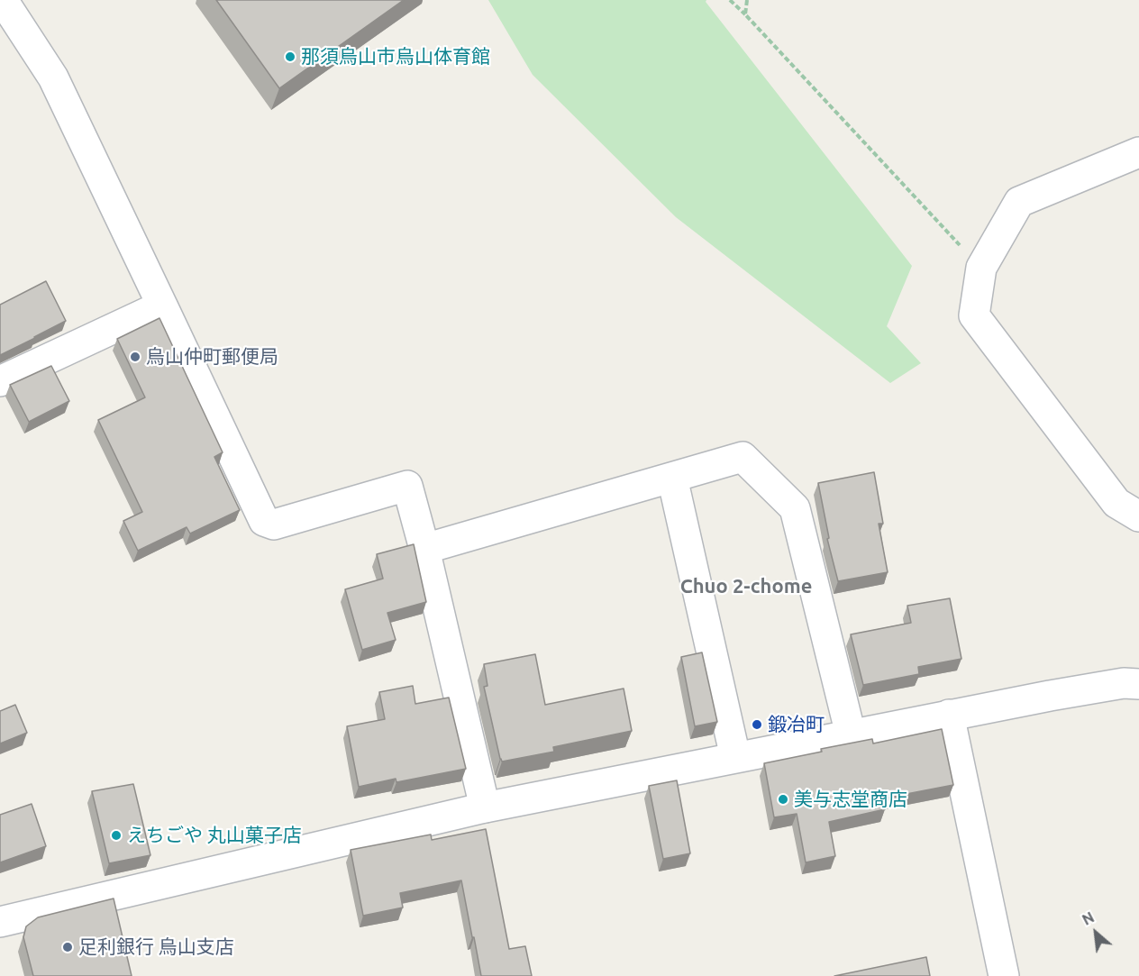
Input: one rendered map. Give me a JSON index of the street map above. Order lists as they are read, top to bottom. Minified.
{"districts":["Chuo 2-chome"],"places":["那須烏山市烏山体育館","烏山仲町郵便局","鍛冶町","美与志堂商店","えちごや 丸山菓子店","足利銀行 烏山支店"],"north":"top left"}
